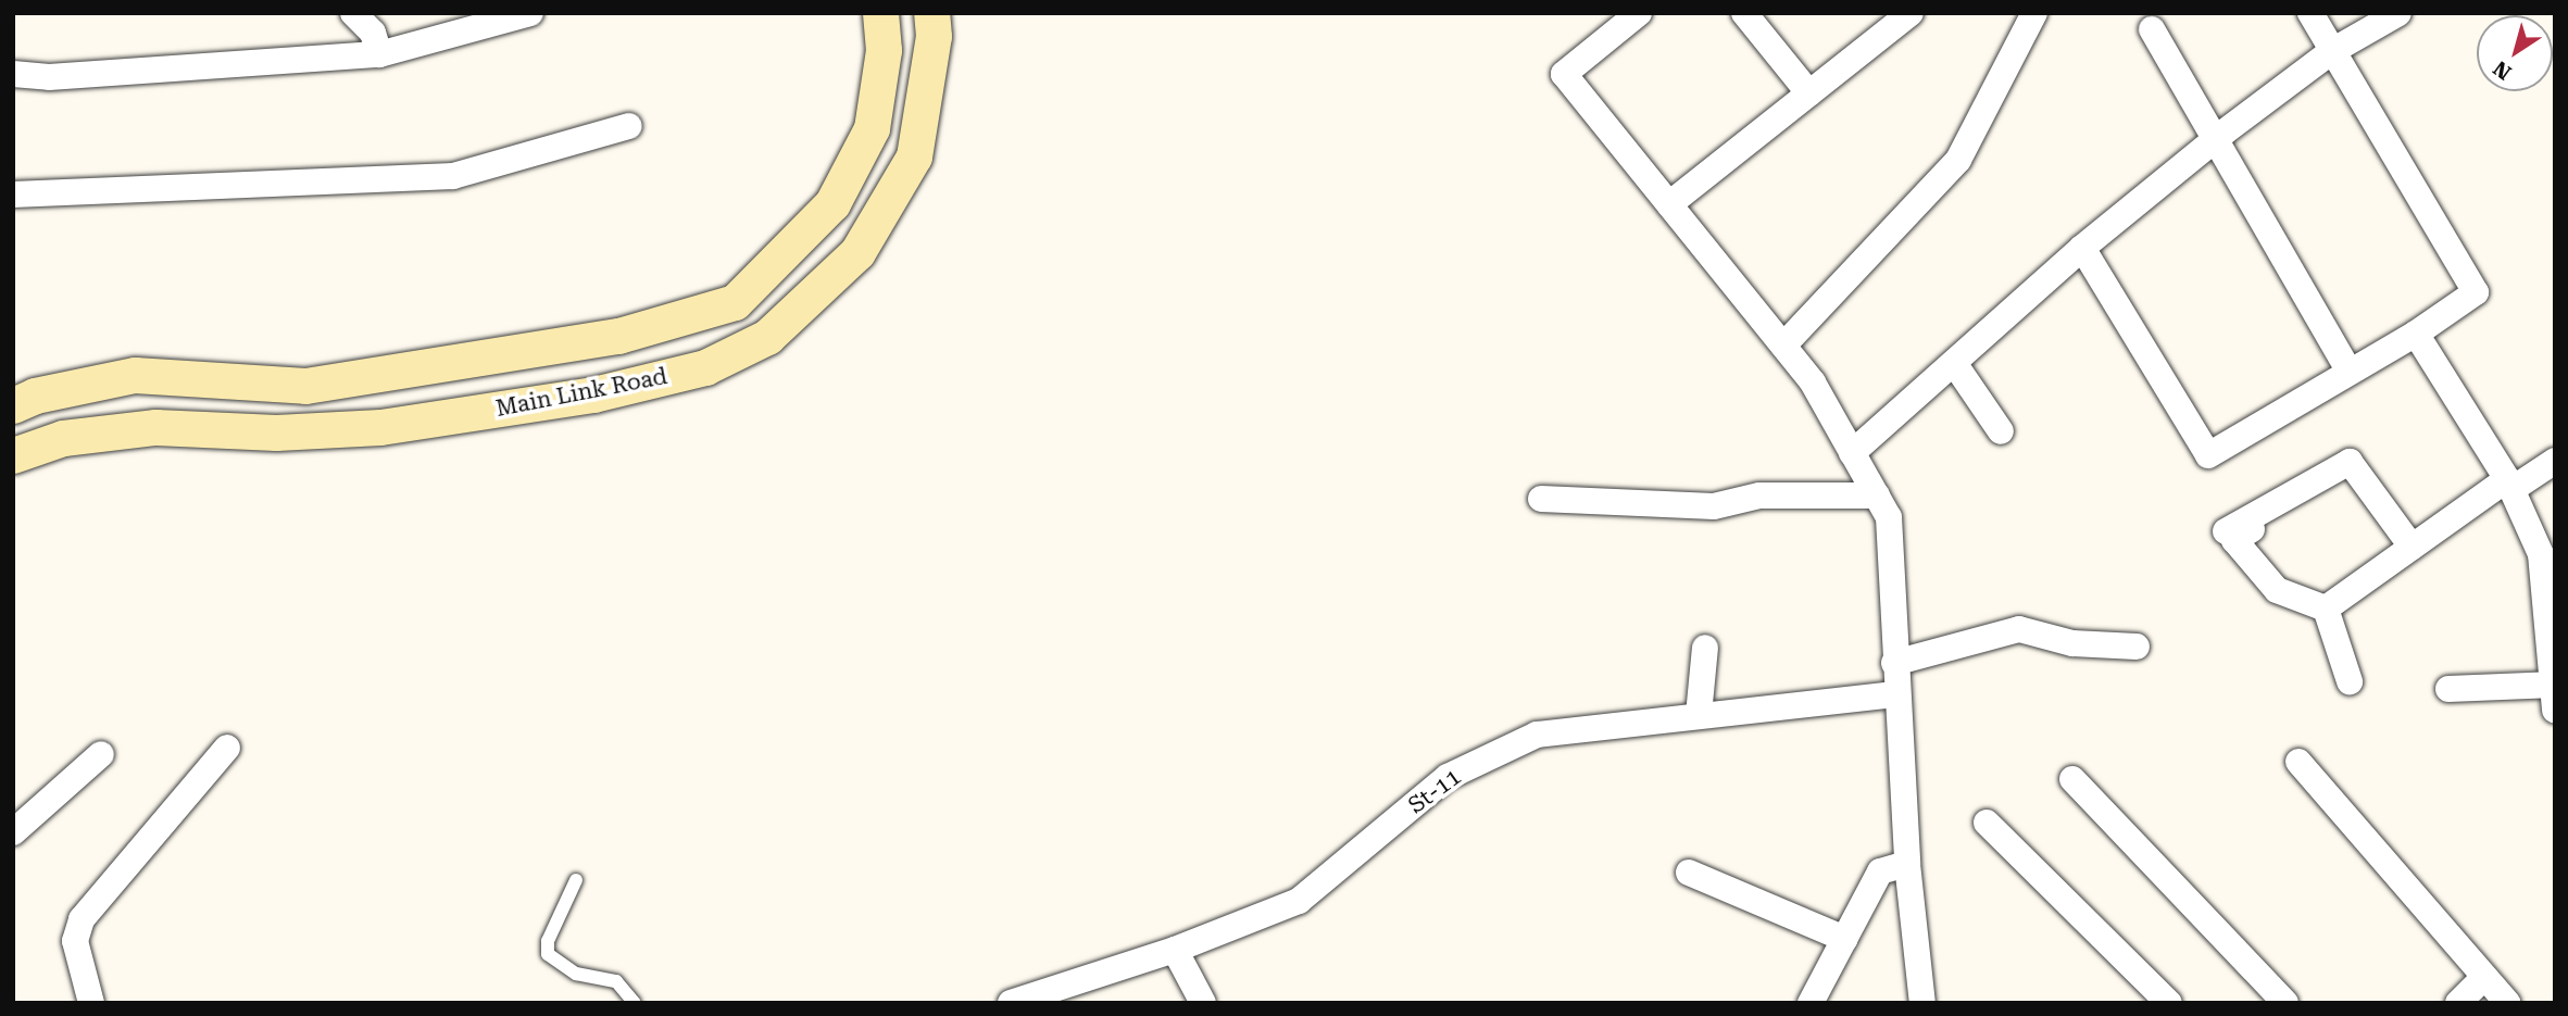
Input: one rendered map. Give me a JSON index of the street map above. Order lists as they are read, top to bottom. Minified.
{"streets":{"street":["Main Link Road","St-11"]},"north":"bottom left"}
